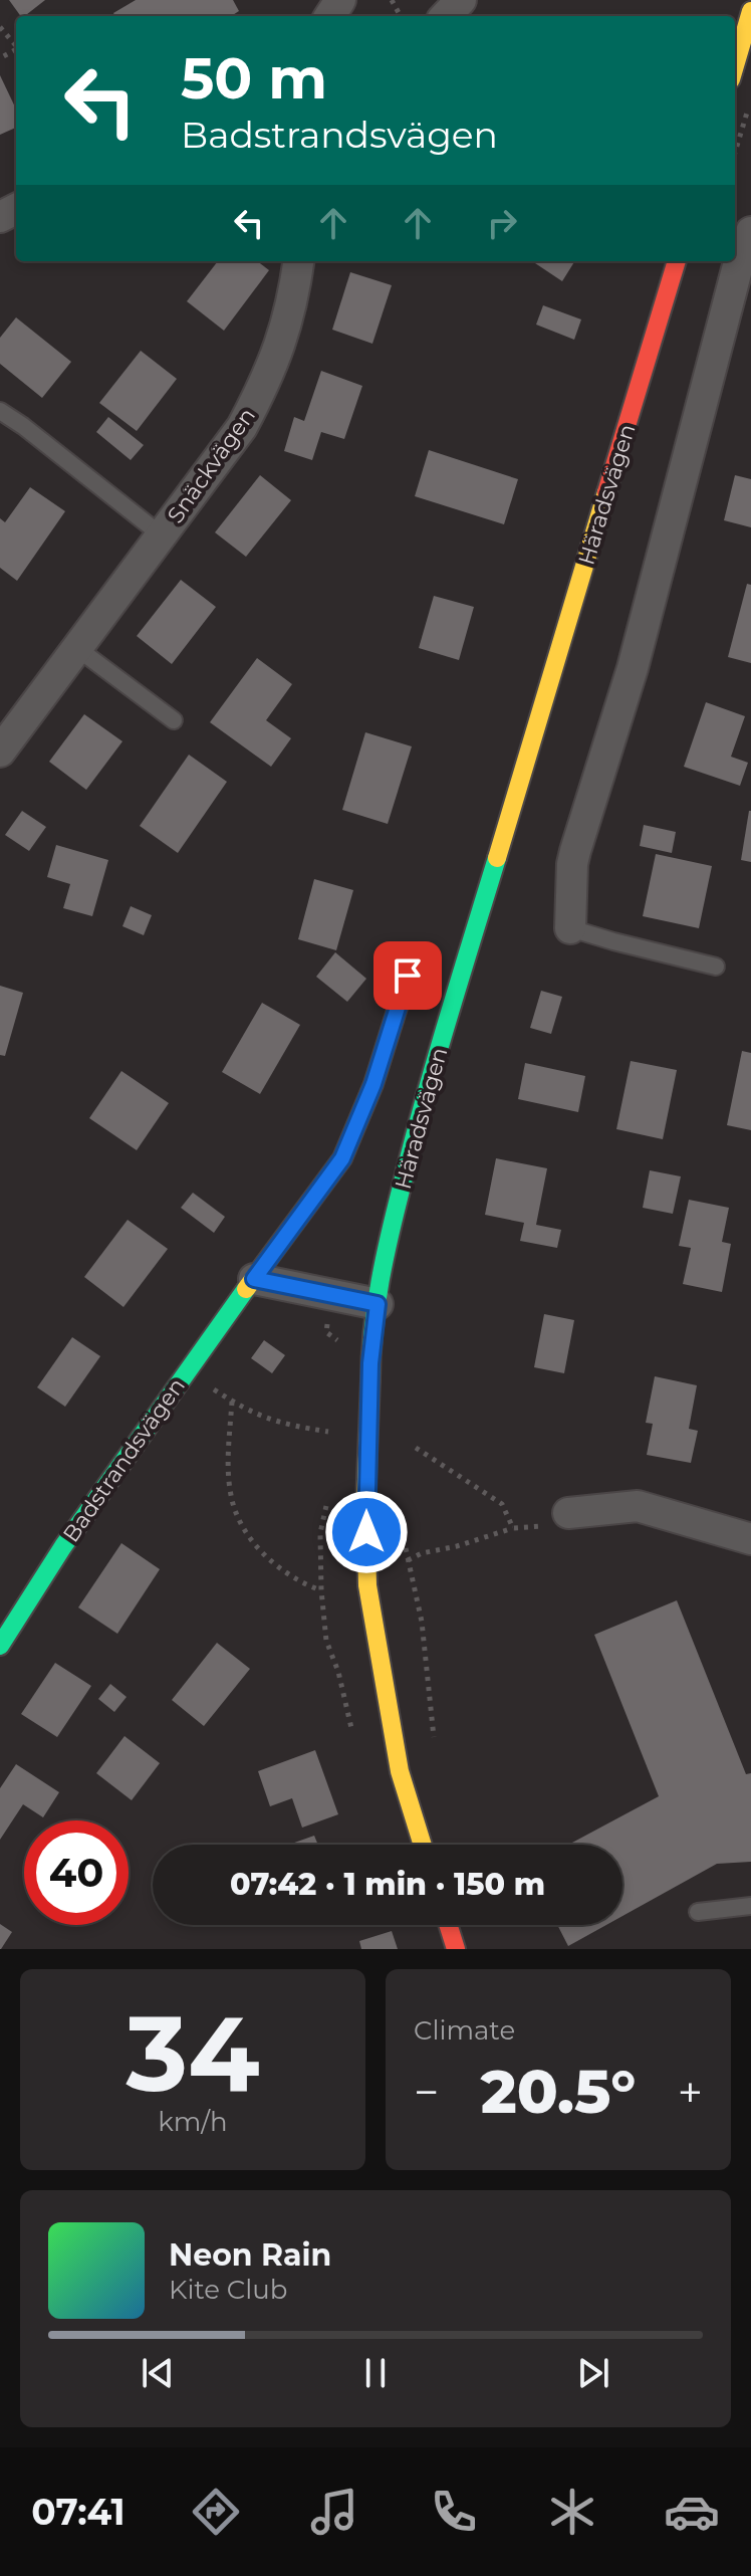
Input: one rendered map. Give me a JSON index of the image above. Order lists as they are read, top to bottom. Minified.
{"streets":{"street":["Snäckvägen","Häradsvägen","Badstrandsvägen"]},"page":{"turn":["50 m","Badstrandsvägen"],"limit":"40","trip":"07:42 · 1 min · 150 m","tile":[["34","km/h"],"Climate"],"heat":["−","20.5°","+"],"song":["Neon Rain","Kite Club"],"tabs":"07:41"}}
